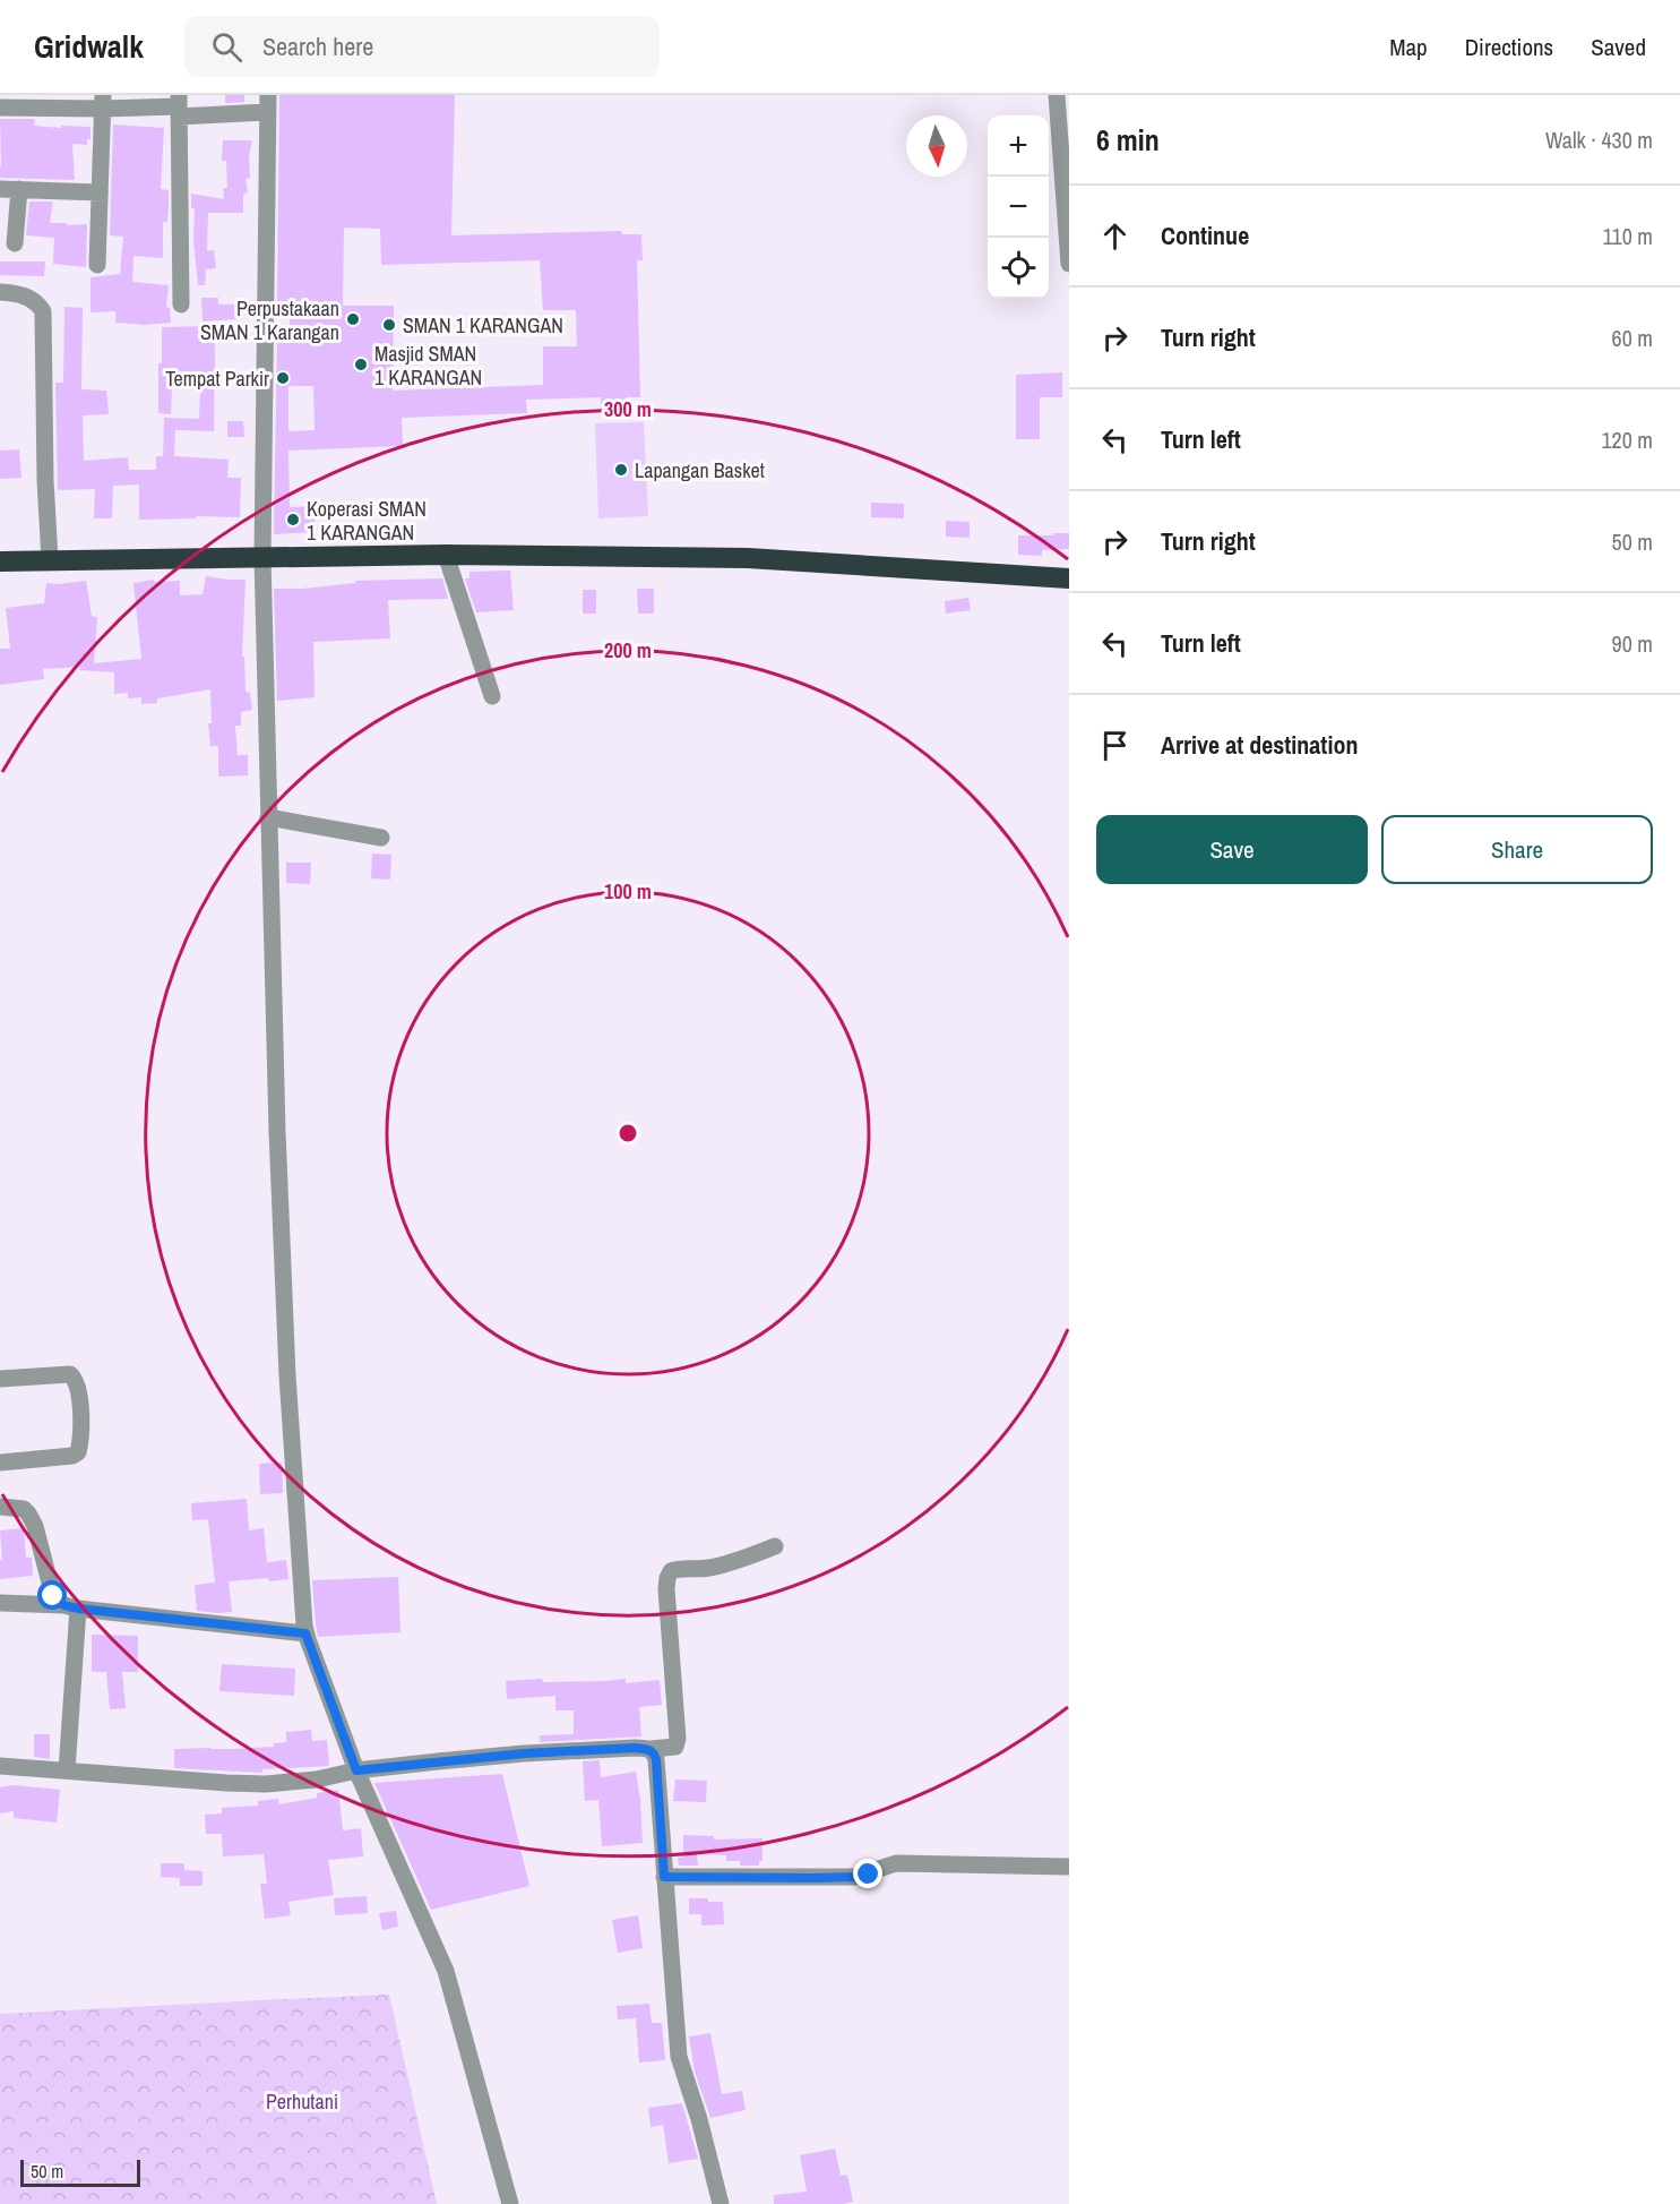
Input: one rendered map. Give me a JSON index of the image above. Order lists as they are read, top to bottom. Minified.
{"parks":["Perhutani"],"places":["Perpustakaan SMAN 1 Karangan","SMAN 1 KARANGAN","Masjid SMAN 1 KARANGAN","Tempat Parkir","Lapangan Basket","Koperasi SMAN 1 KARANGAN"],"scale_bar":"50 m","north":"bottom","page":{"header":"Gridwalk","search":"Search here","nav":["Map","Directions","Saved"],"heading":["6 min","Walk · 430 m"],"map_buttons":["+","−"],"list":[["Continue","110 m"],["Turn right","60 m"],["Turn left","120 m"],["Turn right","50 m"],["Turn left","90 m"],"Arrive at destination"],"buttons":["Save","Share"],"scale":"50 m"},"rings":["300 m","200 m","100 m"]}
